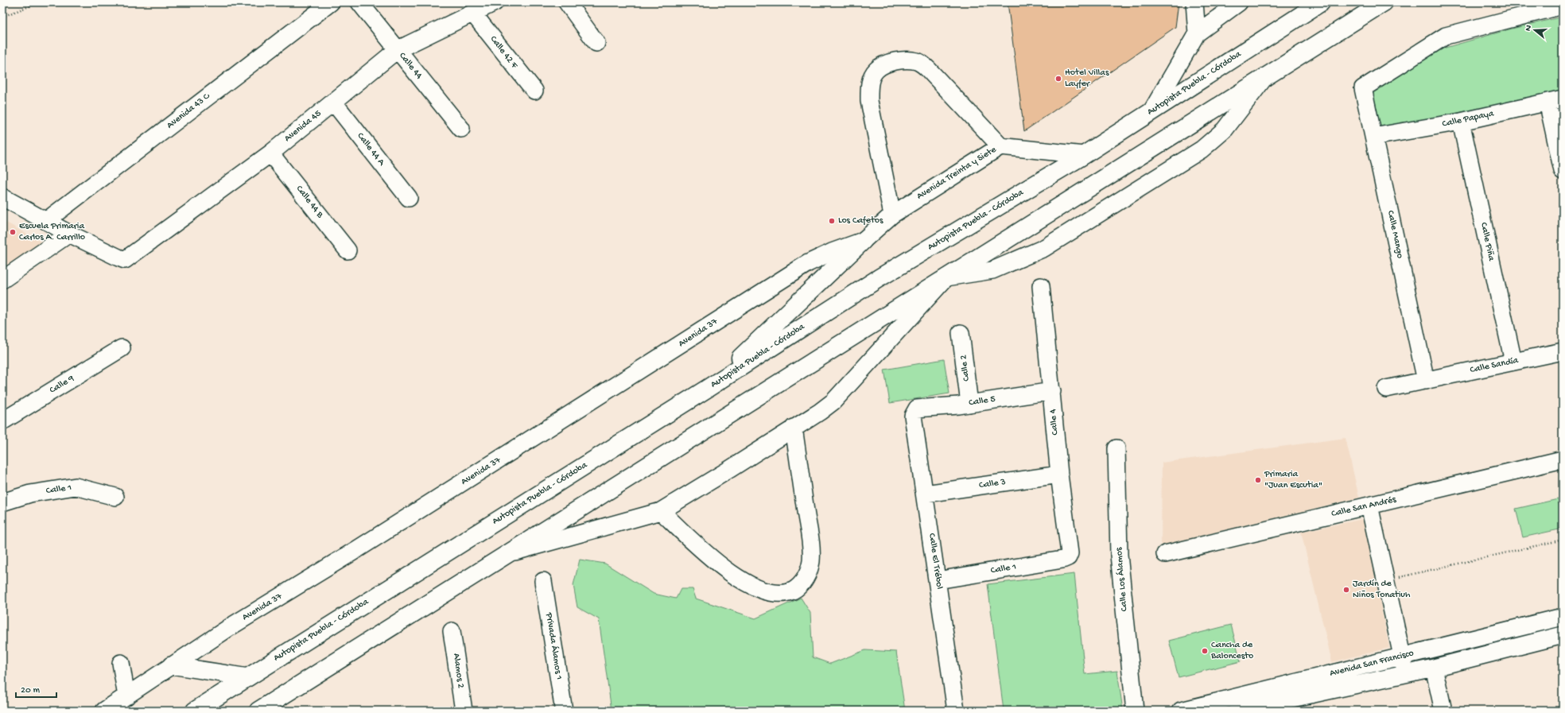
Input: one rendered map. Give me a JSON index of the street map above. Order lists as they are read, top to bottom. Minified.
{"streets":{"highway":["Autopista Puebla - Córdoba"],"street":["Calle 42 F","Calle 44","Avenida 43 C","Calle Papaya","Avenida 45","Calle 44 A","Avenida Treinta y Siete","Calle 44 B","Calle Mango","Calle Piña","Avenida 37","Calle Sandía","Calle 2","Calle 9","Calle 5","Calle 4","Calle 3","Calle 1","Calle San Andrés","Calle El Trébol","Calle Los Álamos","Privada Álamos 1","Avenida San Francisco","Alamos 2"]},"crossings":[["Calle 42 F","Avenida 45"],["Calle 44","Avenida 45"],["Autopista Puebla - Córdoba","Avenida Treinta y Siete"],["Calle Papaya","Calle Mango"],["Calle Papaya","Calle Piña"],["Avenida 45","Calle 44 A"],["Avenida 45","Calle 44 B"],["Avenida Treinta y Siete","Avenida 37"],["Calle Mango","Calle Sandía"],["Calle Piña","Calle Sandía"],["Calle 2","Calle 5"],["Calle 5","Calle 4"],["Calle 5","Calle El Trébol"],["Calle 4","Calle 3"],["Calle 4","Calle 1"],["Calle 3","Calle El Trébol"],["Calle 1","Calle El Trébol"]],"places":["Hotel Villas Layfer","Los Cafetos","Escuela Primaria Carlos A. Carrillo","Primaria \"Juan Escutia\"","Jardín de Niños Tonatiuh","Cancha de Baloncesto"],"scale_bar":"20 m","north":"left"}
